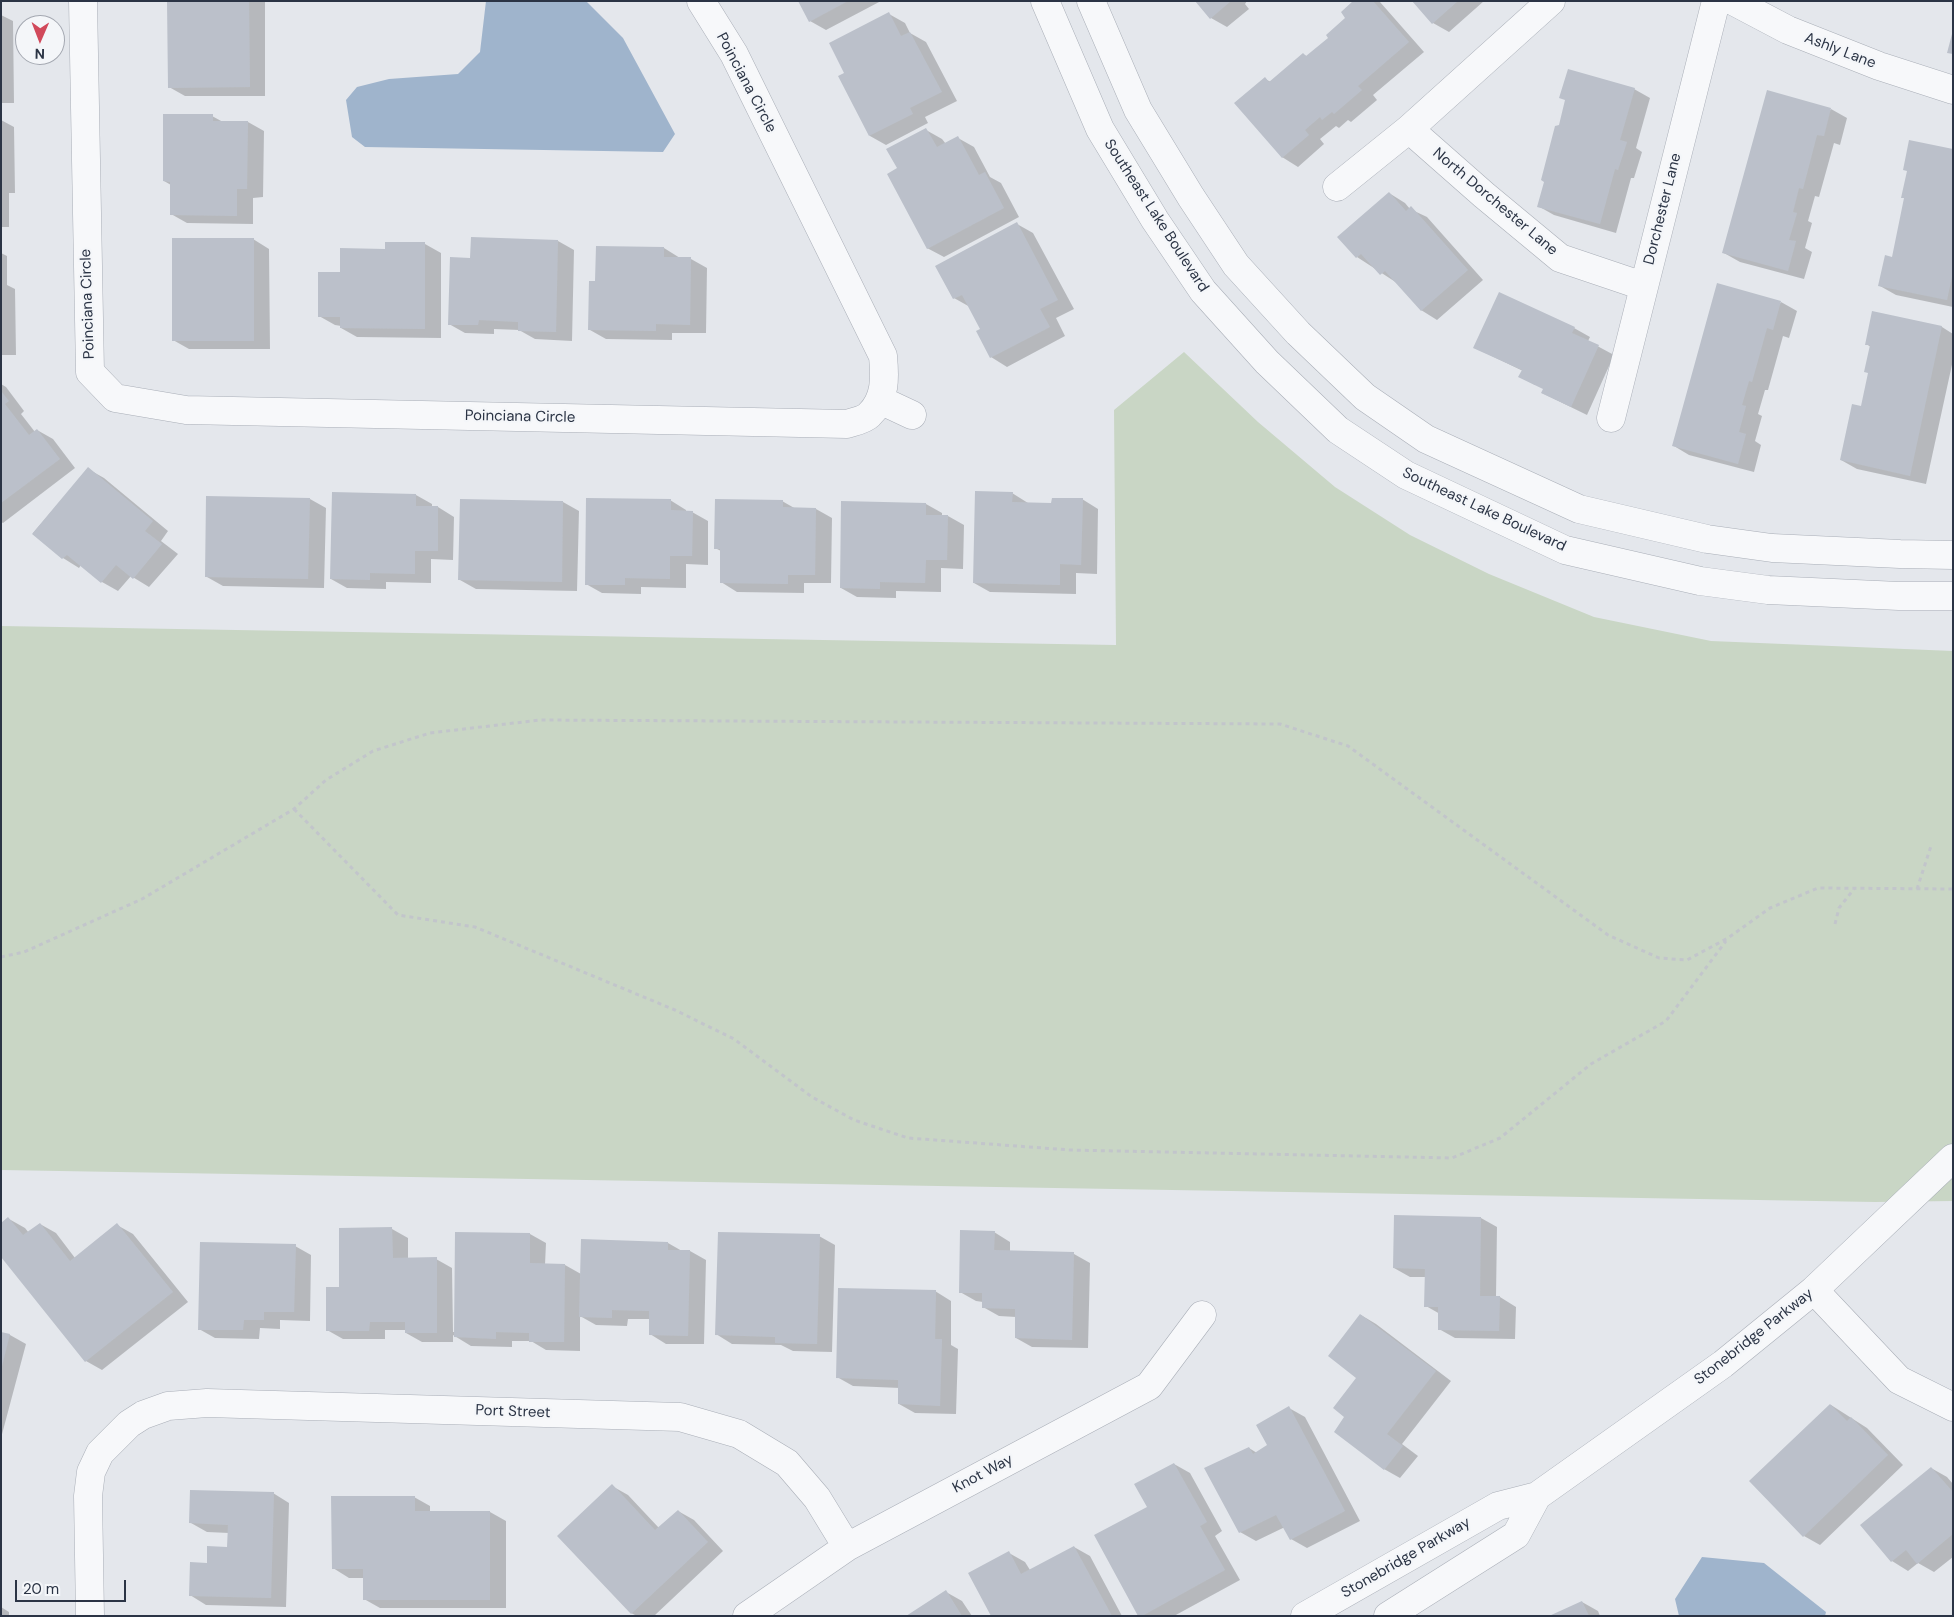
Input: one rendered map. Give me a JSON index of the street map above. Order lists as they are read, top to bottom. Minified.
{"streets":{"street":["Ashly Lane","Poinciana Circle","North Dorchester Lane","Dorchester Lane","Southeast Lake Boulevard","Stonebridge Parkway","Port Street","Knot Way"]},"crossings":[["North Dorchester Lane","Dorchester Lane"],["Port Street","Knot Way"]],"scale_bar":"20 m","north":"bottom"}
